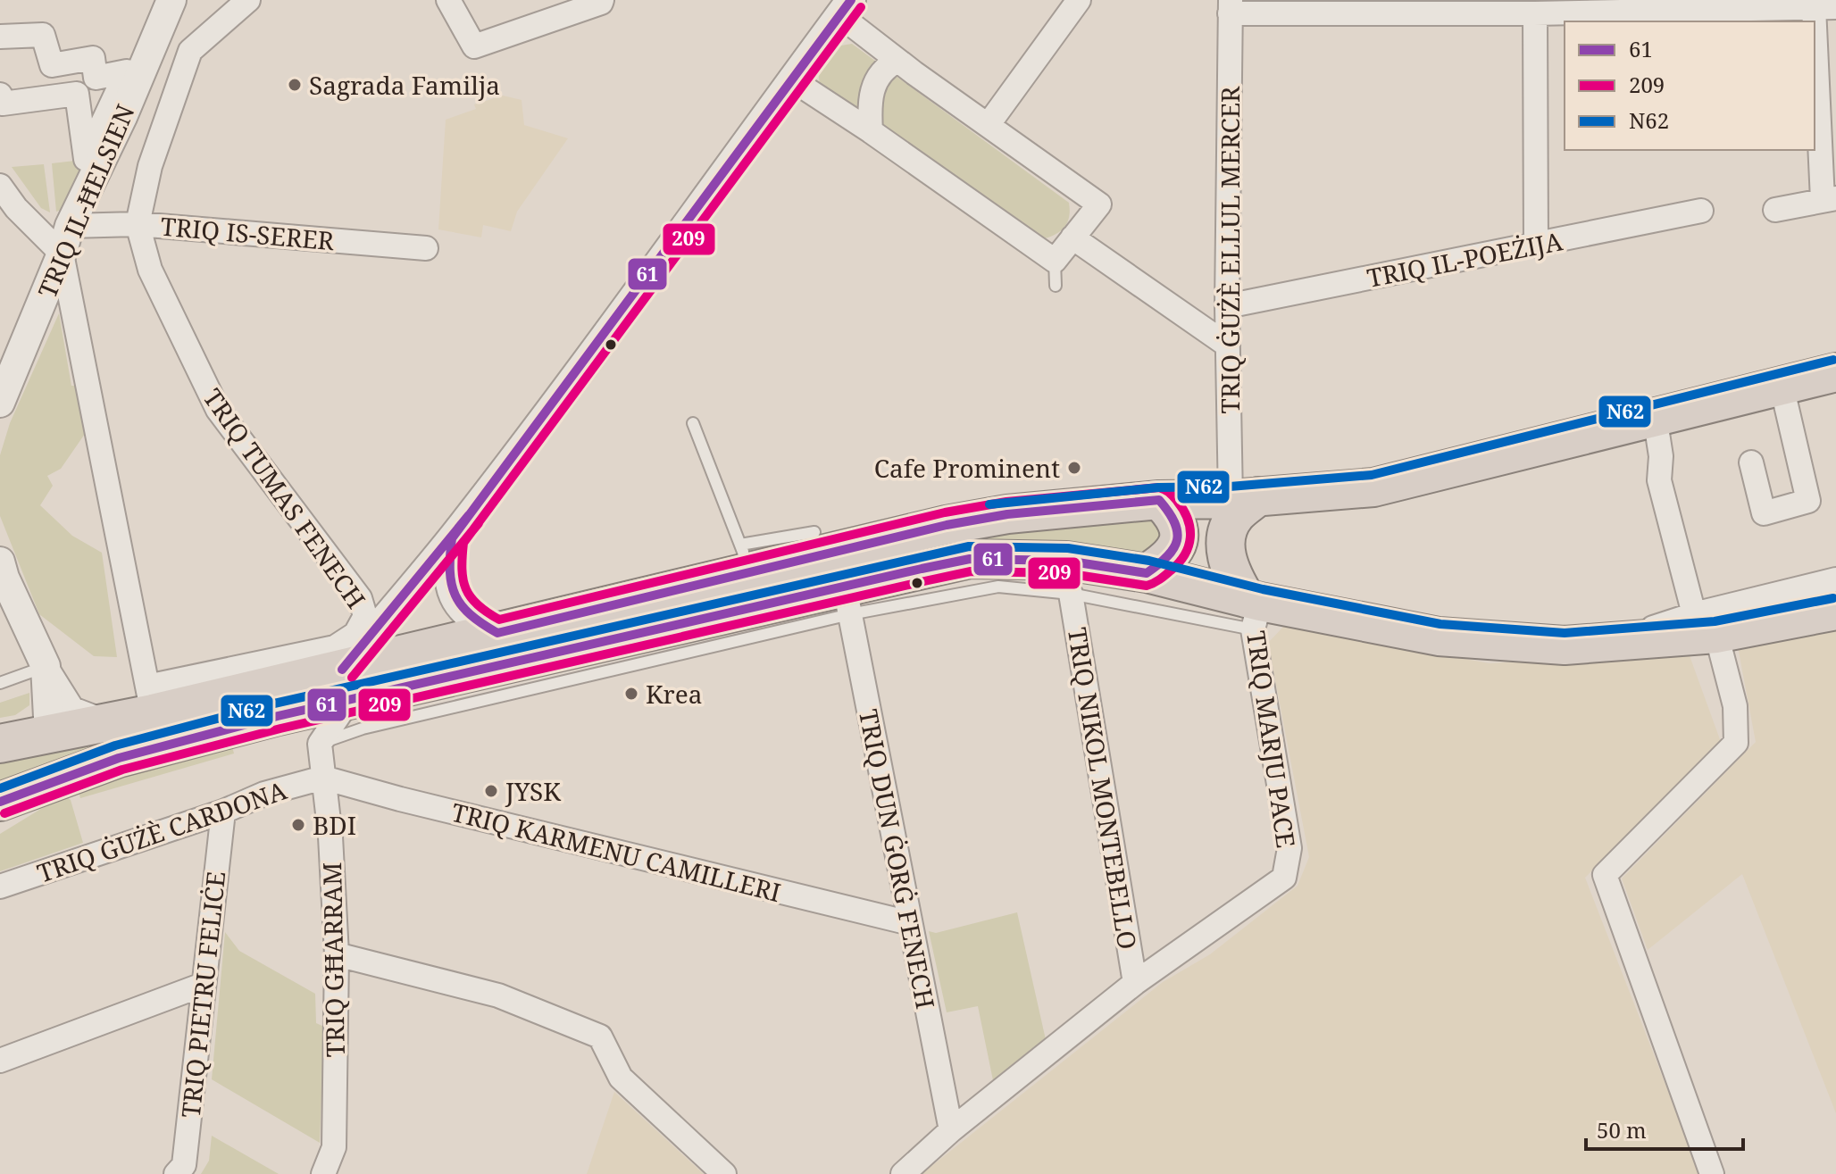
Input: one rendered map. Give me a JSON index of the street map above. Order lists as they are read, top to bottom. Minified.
{"streets":{"street":["TRIQ IL-ĦELSIEN","TRIQ IS-SERER","TRIQ ĠUŻÈ ELLUL MERCER","TRIQ IL-POEŻIJA","TRIQ TUMAS FENECH","TRIQ MARJU PACE","TRIQ NIKOL MONTEBELLO","TRIQ ĠUŻÈ CARDONA","TRIQ KARMENU CAMILLERI","TRIQ DUN ĠORĠ FENECH","TRIQ GĦARRAM","TRIQ PIETRU FELIĊE"]},"crossings":[["TRIQ IL-ĦELSIEN","TRIQ IS-SERER"],["TRIQ IS-SERER","TRIQ TUMAS FENECH"],["TRIQ ĠUŻÈ ELLUL MERCER","TRIQ IL-POEŻIJA"],["TRIQ MARJU PACE","TRIQ NIKOL MONTEBELLO"],["TRIQ ĠUŻÈ CARDONA","TRIQ KARMENU CAMILLERI"],["TRIQ ĠUŻÈ CARDONA","TRIQ GĦARRAM"],["TRIQ ĠUŻÈ CARDONA","TRIQ PIETRU FELIĊE"],["TRIQ KARMENU CAMILLERI","TRIQ DUN ĠORĠ FENECH"],["TRIQ KARMENU CAMILLERI","TRIQ GĦARRAM"]],"places":["Sagrada Familja","Cafe Prominent","Krea","JYSK","BDI"],"lines":["transit line 61","transit line 209","transit line N62"],"legend":["61","209","N62"],"scale_bar":"50 m"}
